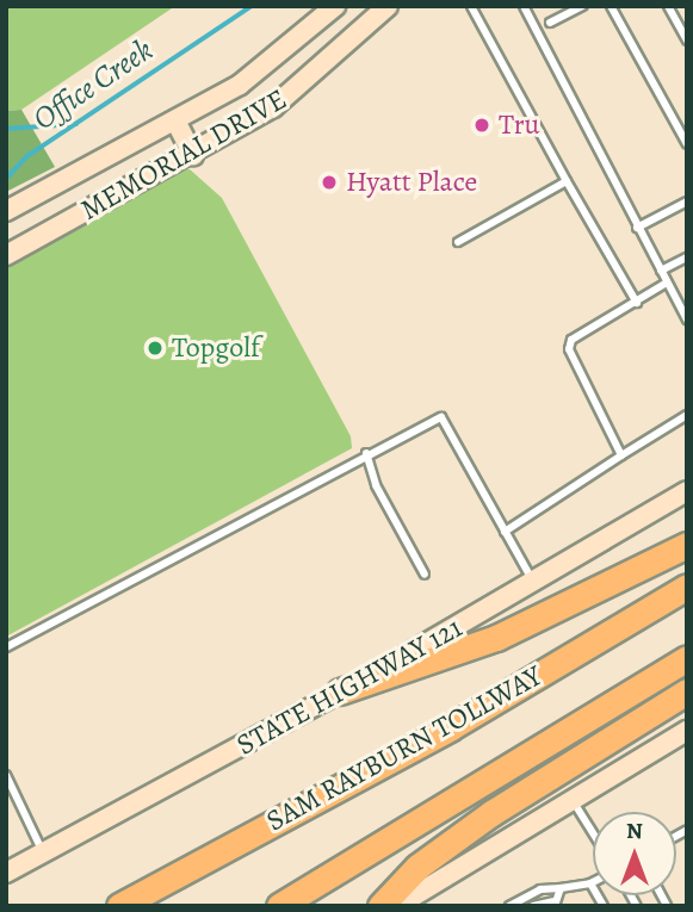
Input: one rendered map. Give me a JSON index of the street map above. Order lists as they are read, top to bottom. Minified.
{"streets":{"highway":["SAM RAYBURN TOLLWAY"],"main road":["MEMORIAL DRIVE","STATE HIGHWAY 121"]},"water":["Office Creek"],"places":["Tru","Hyatt Place","Topgolf"],"north":"top"}
